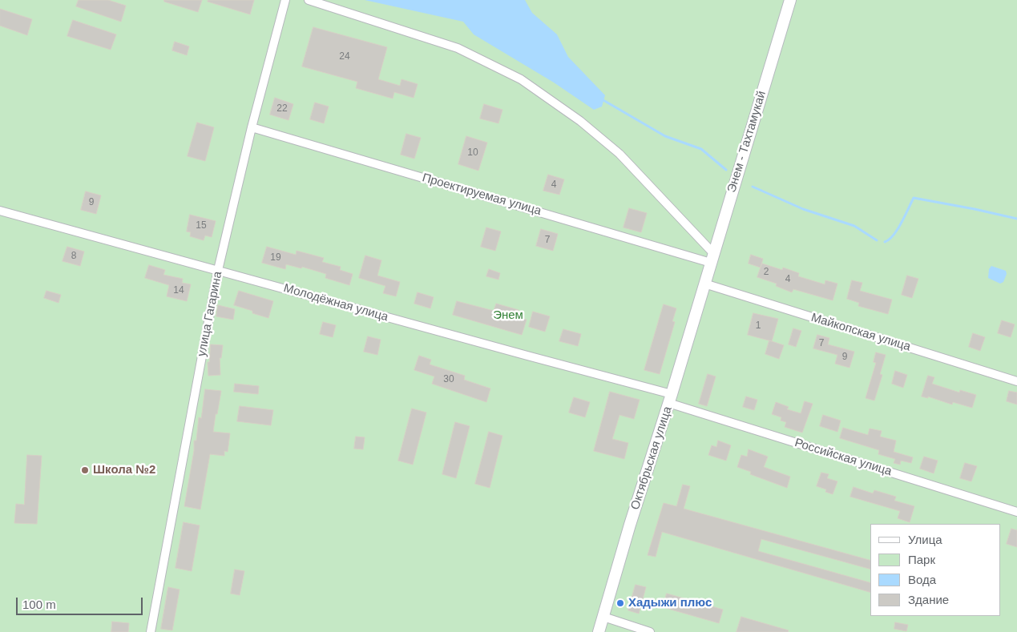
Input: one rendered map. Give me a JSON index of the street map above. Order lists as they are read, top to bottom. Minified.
{"streets":{"main road":["Энем - Тахтамукай","Октябрьская улица"],"street":["Проектируемая улица","Молодёжная улица","улица Гагарина","Майкопская улица","Российская улица"]},"crossings":[["Энем - Тахтамукай","Проектируемая улица"],["Энем - Тахтамукай","Майкопская улица"],["Энем - Тахтамукай","Октябрьская улица"],["Проектируемая улица","улица Гагарина"],["Молодёжная улица","улица Гагарина"],["Молодёжная улица","Российская улица"],["Молодёжная улица","Октябрьская улица"],["Майкопская улица","Октябрьская улица"],["Российская улица","Октябрьская улица"]],"parks":["Энем"],"places":["Школа №2","Хадыжи плюс"],"house_numbers":["24","22","10","4","9","15","7","8","19","2","4","14","1","7","9","30"],"legend":["Улица","Парк","Вода","Здание"],"scale_bar":"100 m"}
